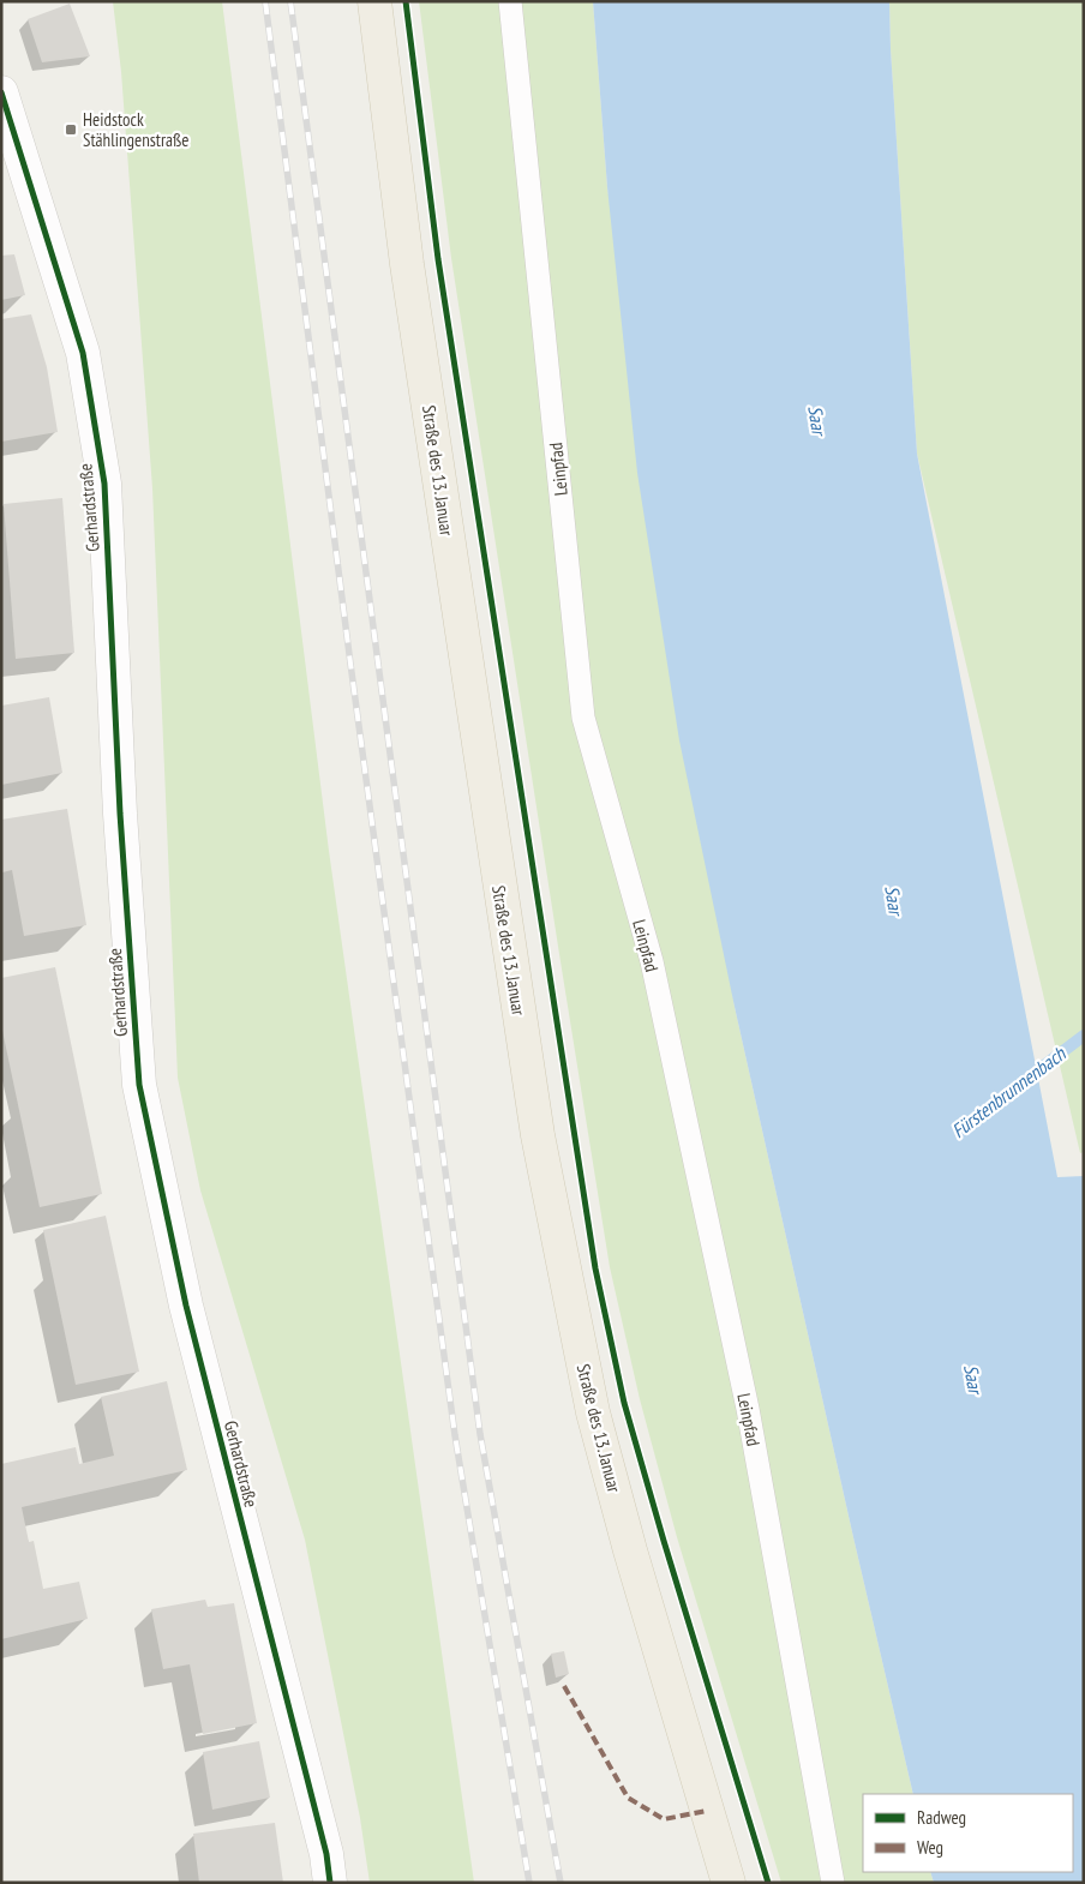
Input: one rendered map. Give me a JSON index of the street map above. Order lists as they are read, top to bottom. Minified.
{"streets":{"main road":["Straße des 13. Januar"],"street":["Gerhardstraße"],"lane":["Leinpfad"]},"water":["Saar","Fürstenbrunnenbach"],"places":{"transit":["Heidstock Stählingenstraße"]},"legend":["Radweg","Weg"]}
